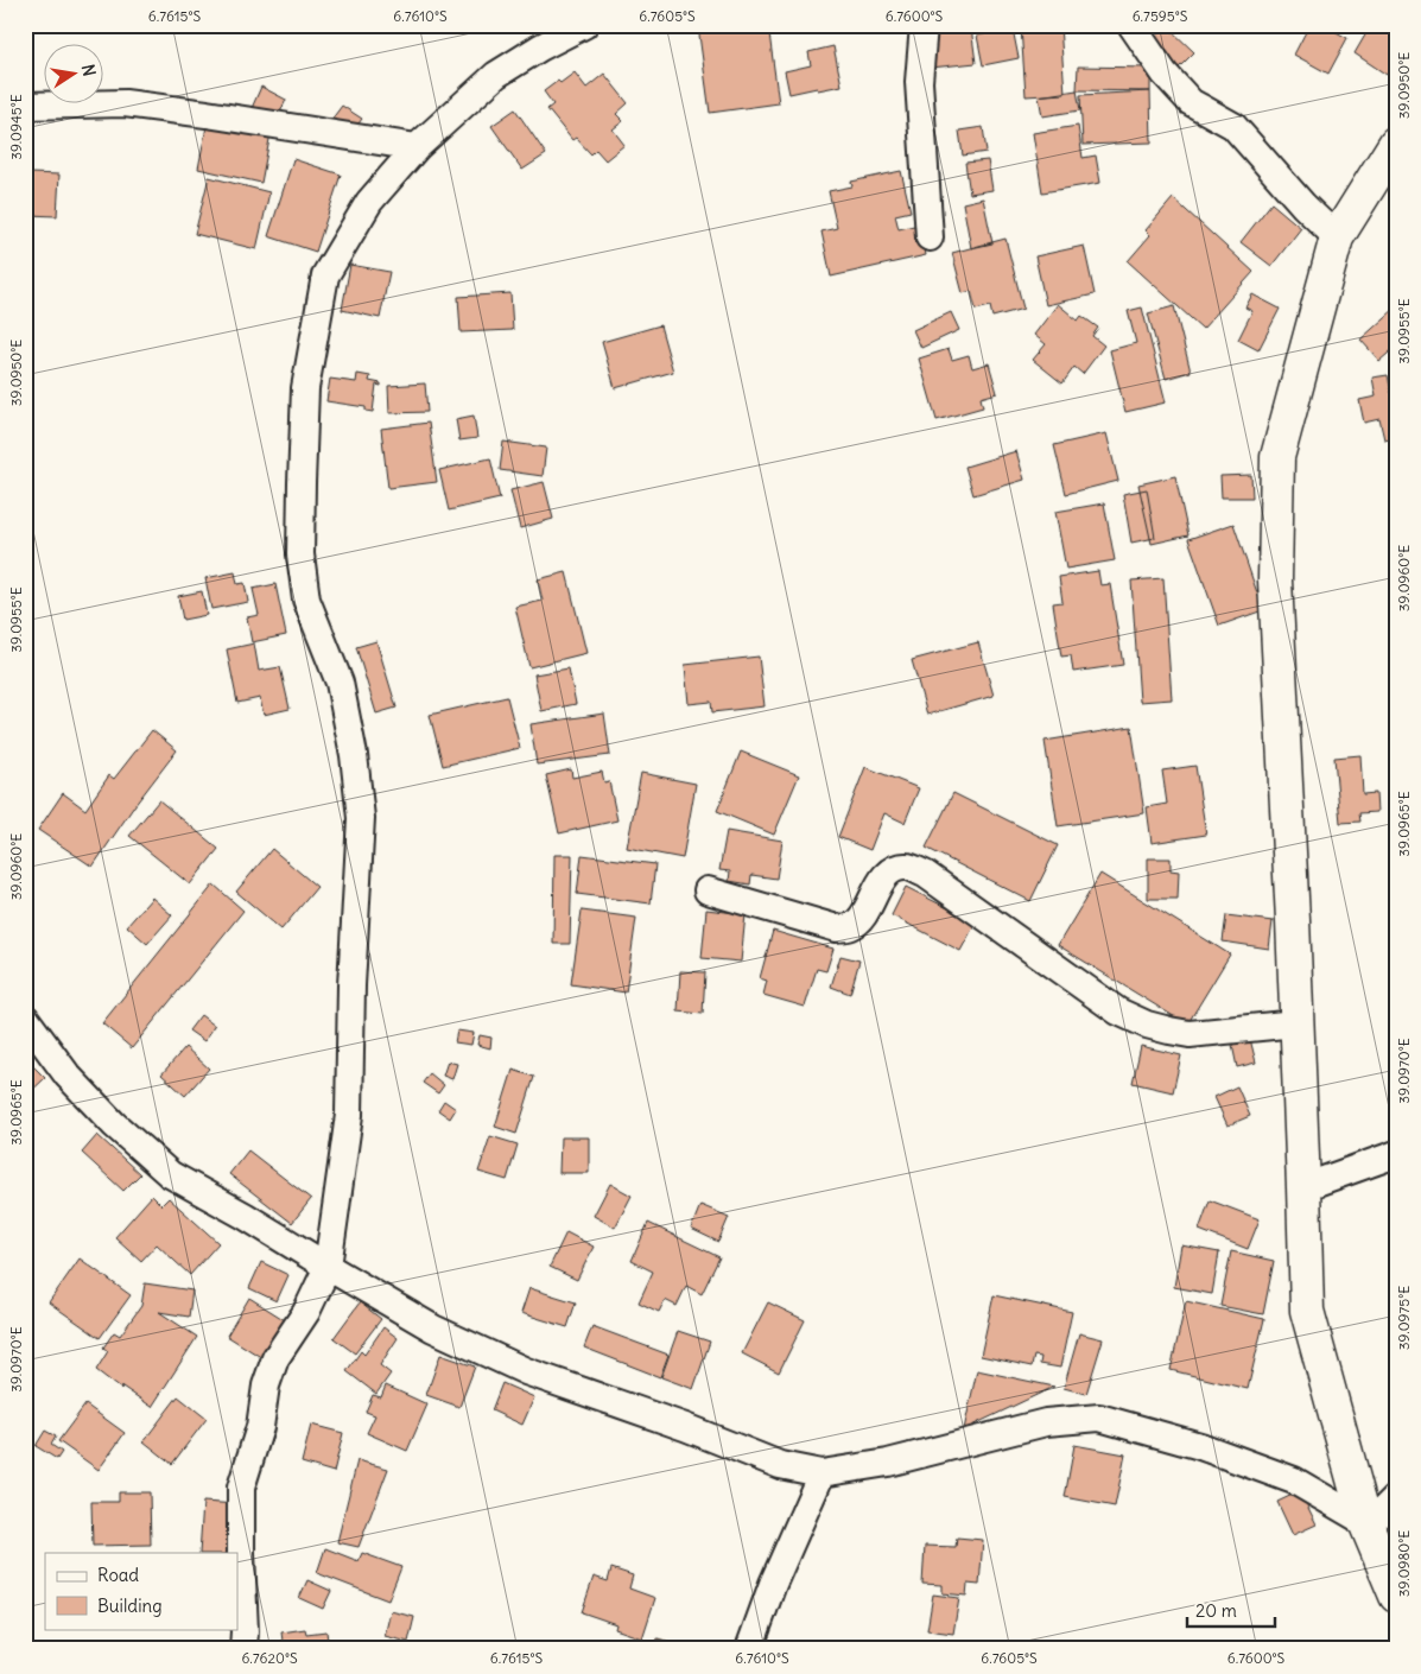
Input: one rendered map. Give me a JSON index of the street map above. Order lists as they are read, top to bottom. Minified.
{"legend":["Road","Building"],"scale_bar":"20 m","north":"right","coordinates":["6.7615°S","6.7610°S","6.7605°S","6.7600°S","6.7595°S","39.0950°E","39.0945°E","39.0955°E","39.0960°E","39.0965°E","39.0970°E","39.0975°E","39.0980°E","6.7620°S"]}
